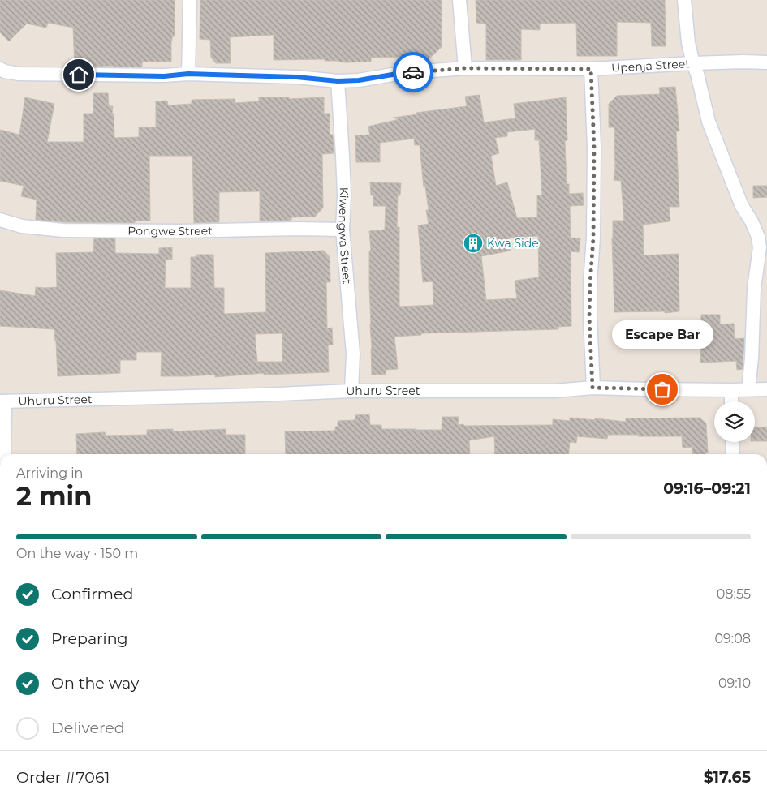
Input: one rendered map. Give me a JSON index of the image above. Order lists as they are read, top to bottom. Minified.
{"streets":{"street":["Upenja Street","Pongwe Street","Kiwengwa Street","Uhuru Street"]},"crossings":[["Upenja Street","Kiwengwa Street"],["Pongwe Street","Kiwengwa Street"],["Kiwengwa Street","Uhuru Street"]],"places":{"building":["Kwa Side"],"other":["Escape Bar"]},"page":{"bubble":"Escape Bar","heading":["2 min","Arriving in","09:16–09:21"],"panel":["Order #7061","$17.65"],"bar":"On the way · 150 m","list":[["Confirmed","08:55"],["Preparing","09:08"],["On the way","09:10"],"Delivered"]}}
